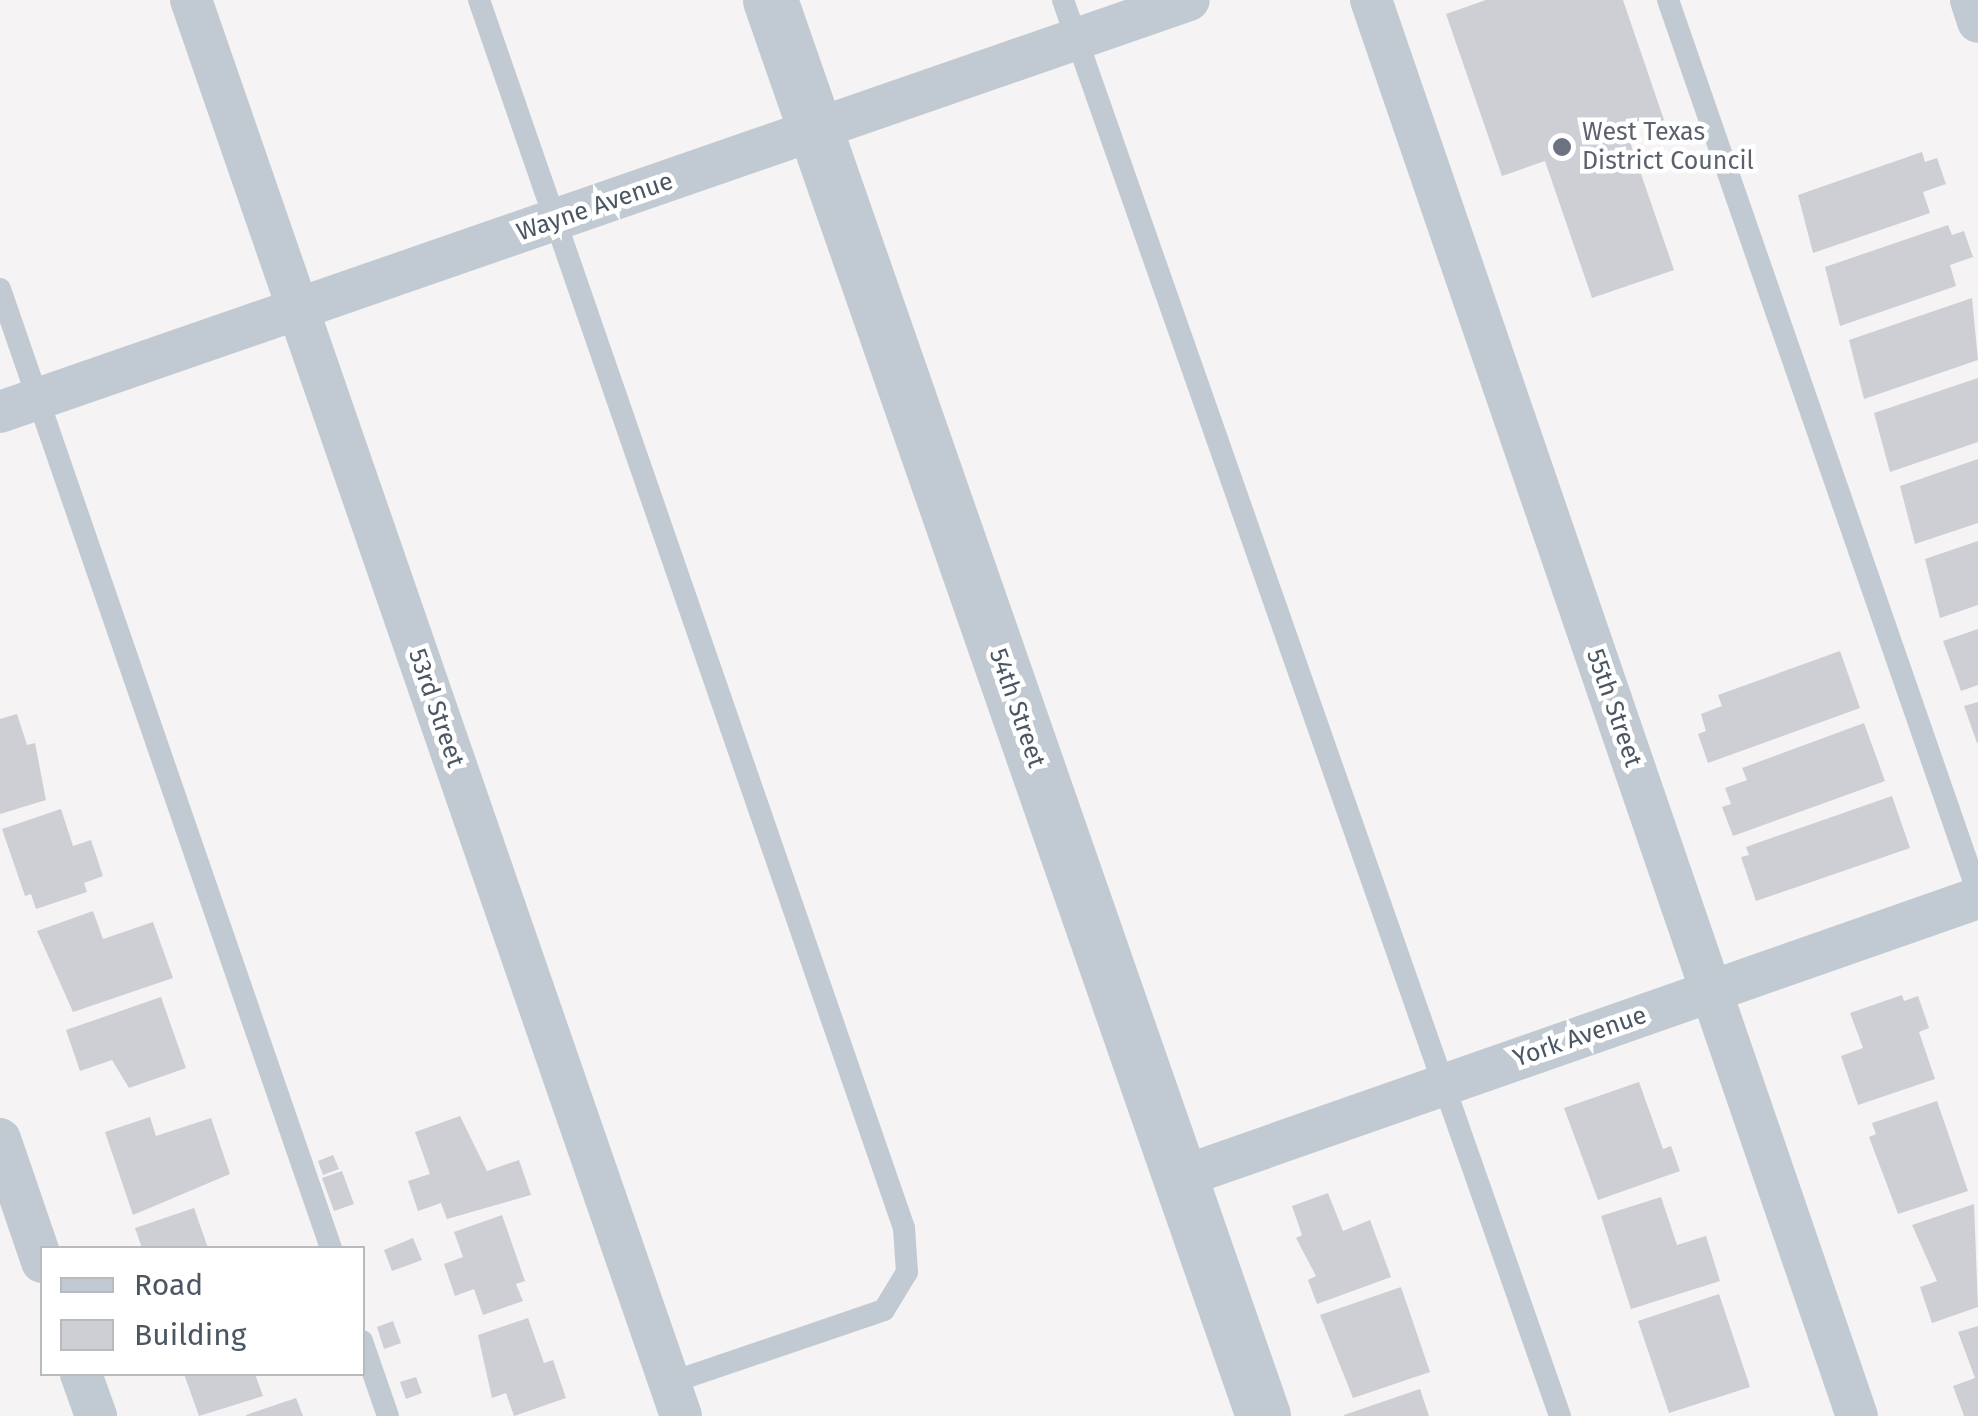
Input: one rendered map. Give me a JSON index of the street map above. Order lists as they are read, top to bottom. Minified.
{"streets":{"street":["Wayne Avenue","53rd Street","54th Street","55th Street","York Avenue"]},"crossings":[["Wayne Avenue","53rd Street"],["Wayne Avenue","54th Street"],["54th Street","York Avenue"],["55th Street","York Avenue"]],"places":["West Texas District Council"],"legend":["Road","Building"]}
